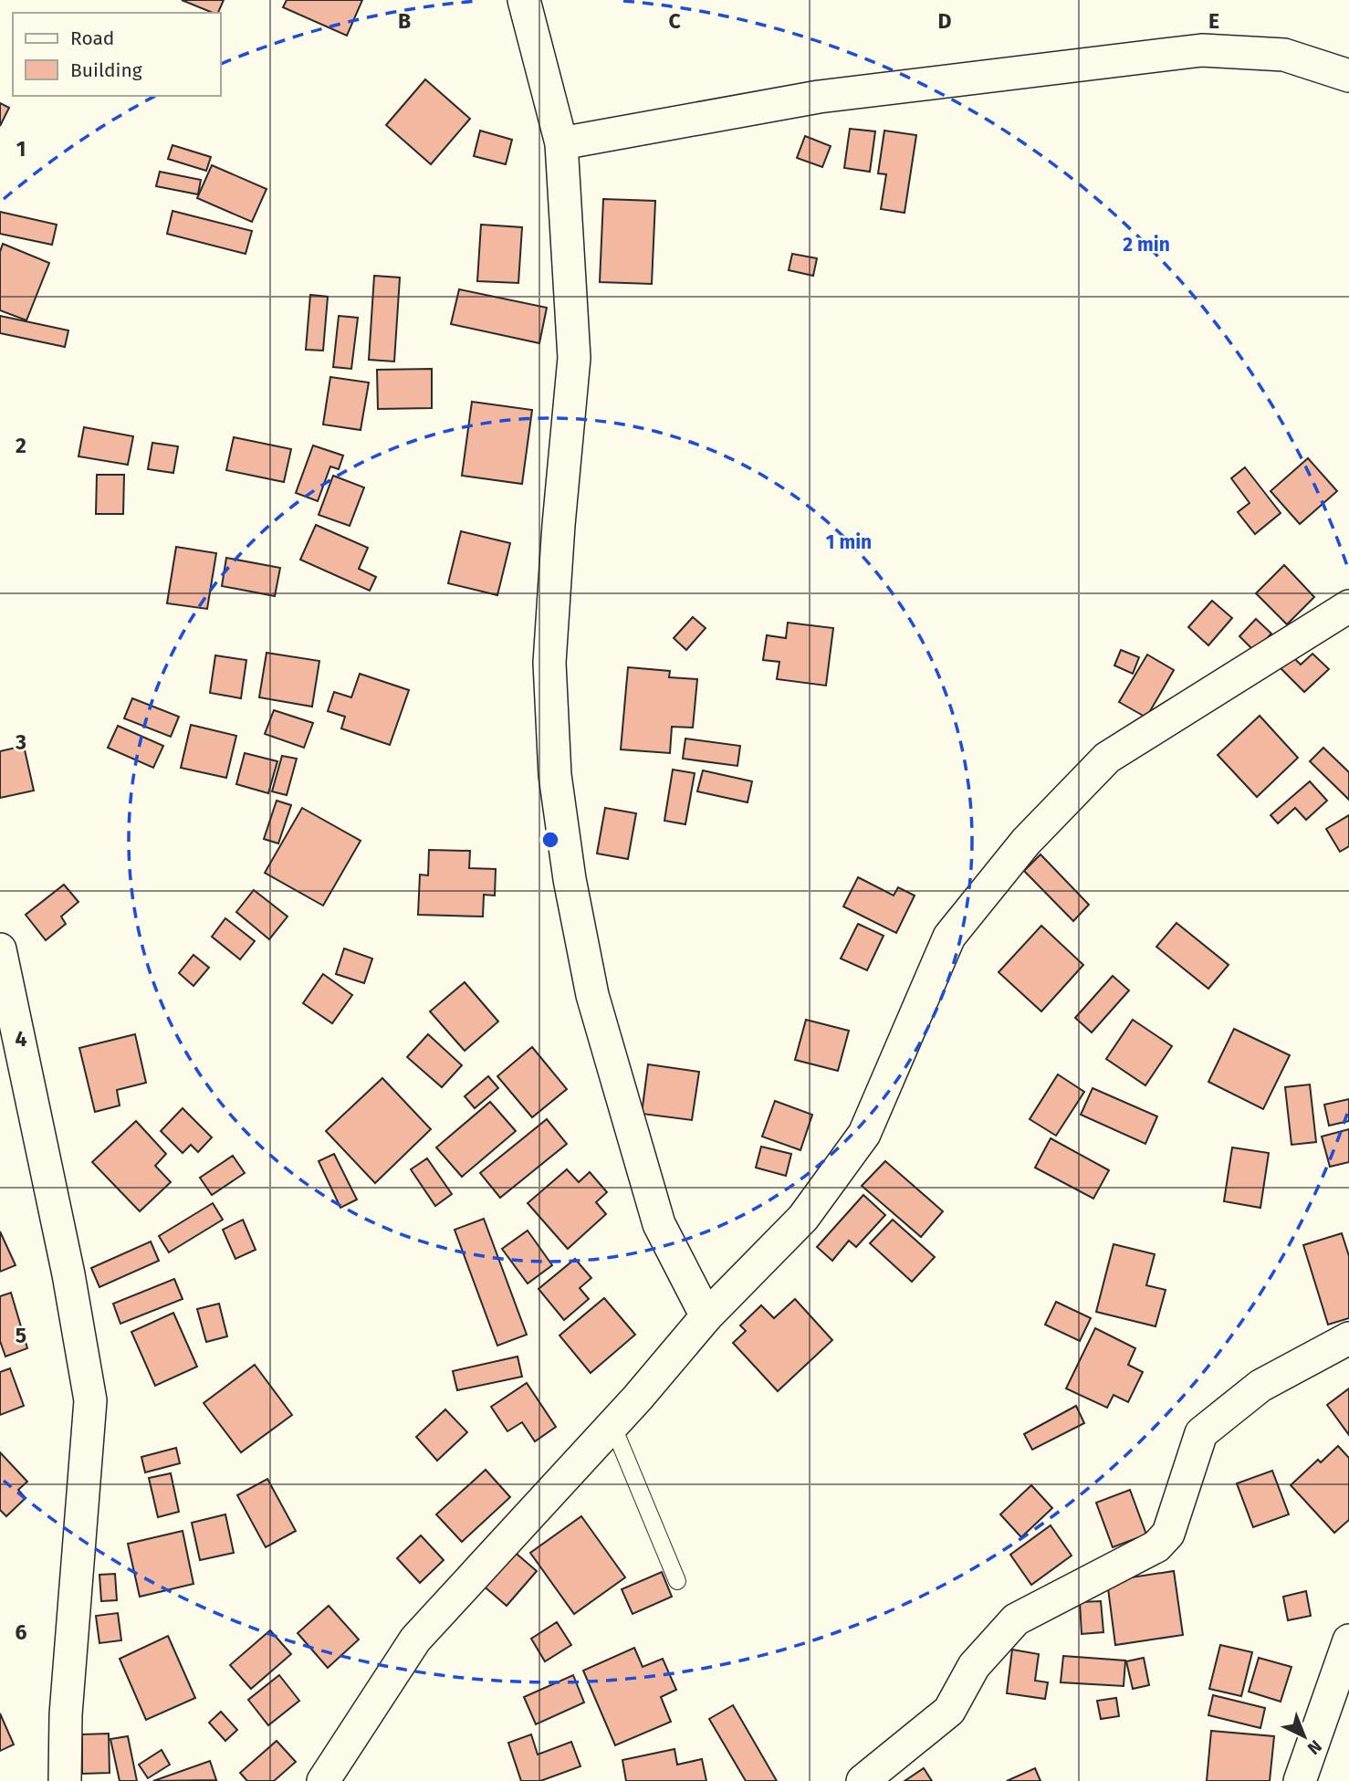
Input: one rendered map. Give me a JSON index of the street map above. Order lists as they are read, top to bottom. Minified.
{"legend":["Road","Building"],"north":"bottom right","grid":{"columns":["B","C","D","E"],"rows":["1","2","3","4","5","6"]},"rings":["2 min","1 min"]}
